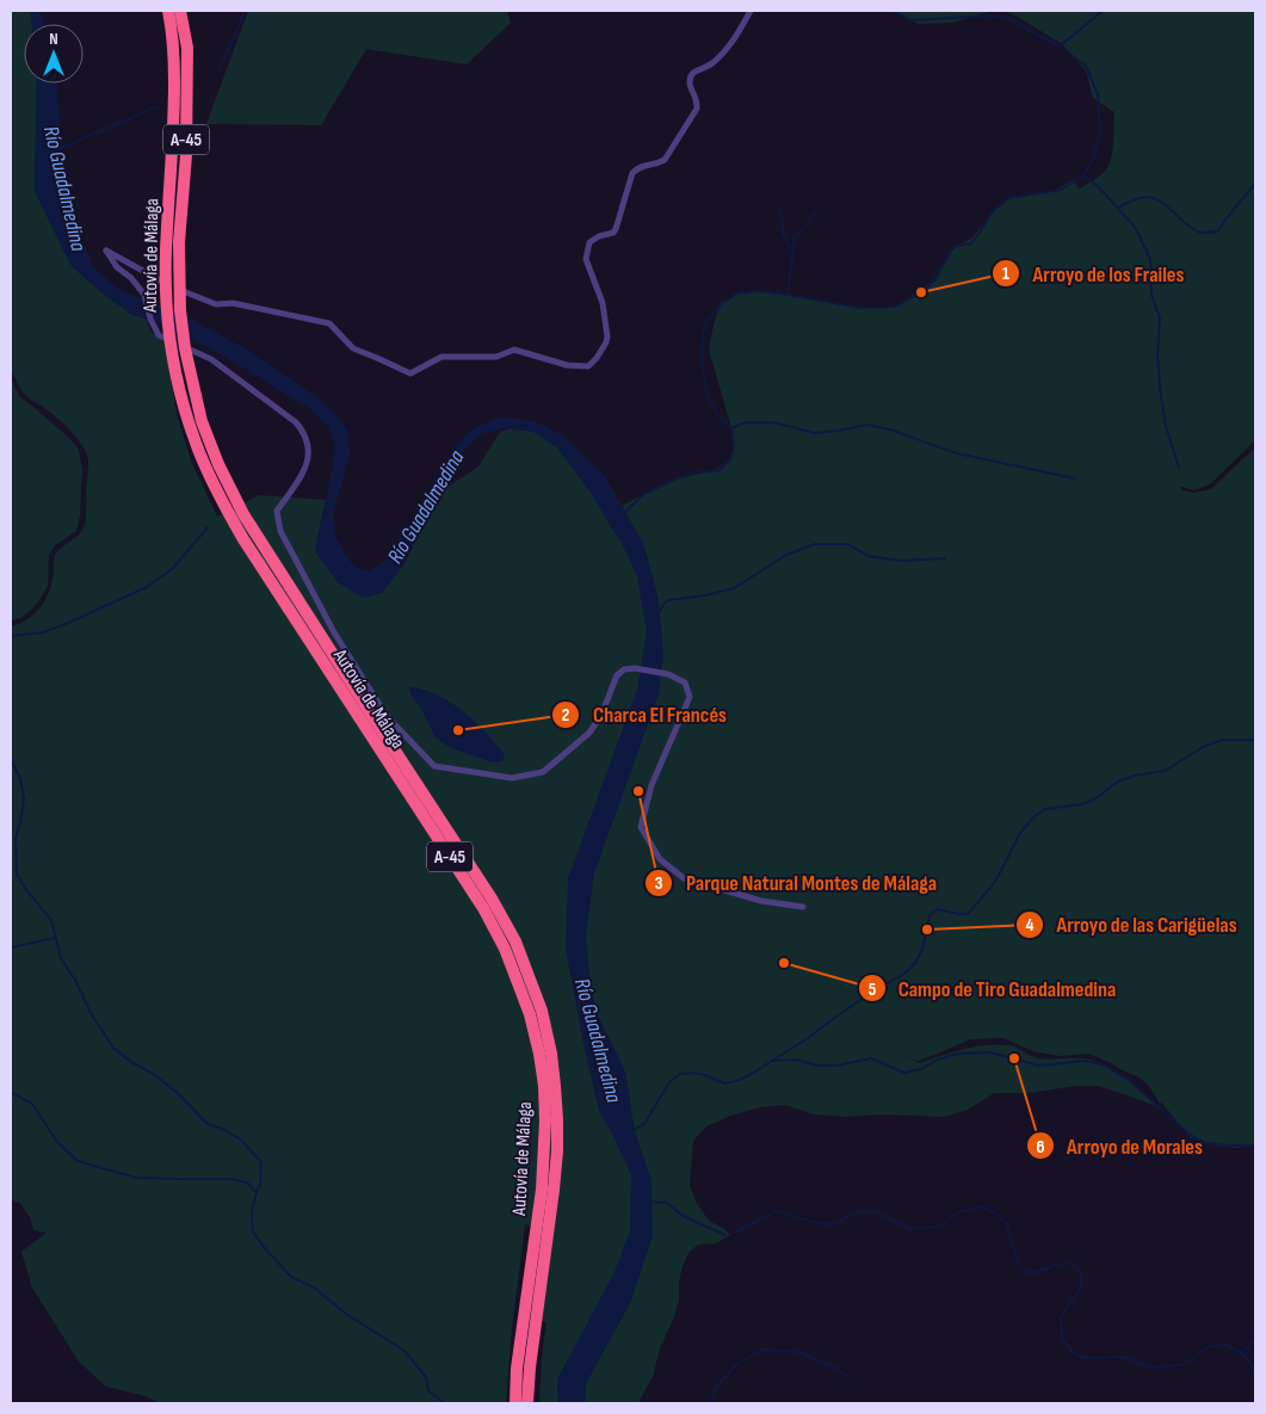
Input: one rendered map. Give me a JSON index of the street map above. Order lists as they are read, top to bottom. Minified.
{"streets":{"highway":["A-45","Autovía de Málaga"]},"water":["Río Guadalmedina"],"places":["Arroyo de los Frailes","Charca El Francés","Parque Natural Montes de Málaga","Arroyo de las Carigüelas","Campo de Tiro Guadalmedina","Arroyo de Morales"],"north":"top"}
